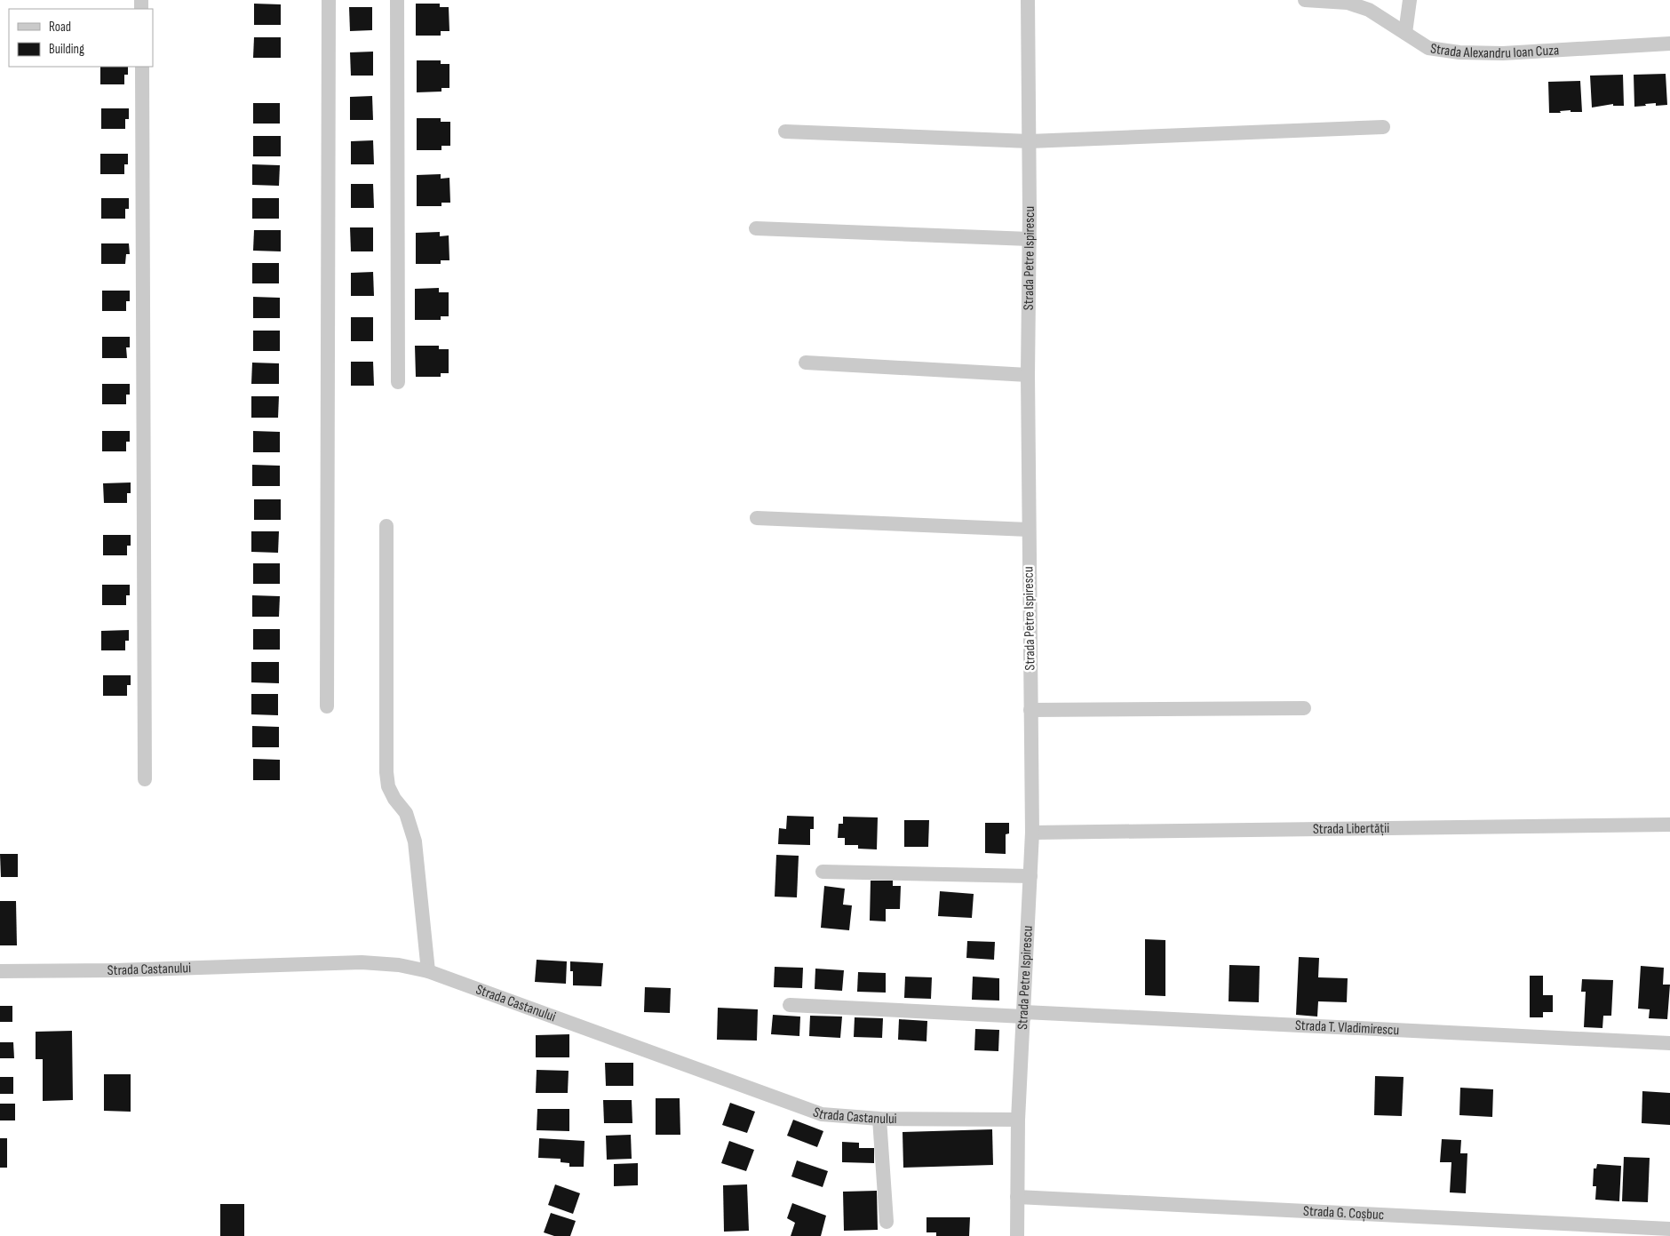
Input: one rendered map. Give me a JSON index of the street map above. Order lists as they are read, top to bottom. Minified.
{"streets":{"street":["Strada Alexandru Ioan Cuza","Strada Petre Ispirescu","Strada Libertății","Strada Castanului","Strada T. Vladimirescu","Strada G. Coșbuc"]},"crossings":[["Strada Petre Ispirescu","Strada Libertății"],["Strada Petre Ispirescu","Strada Castanului"],["Strada Petre Ispirescu","Strada T. Vladimirescu"],["Strada Petre Ispirescu","Strada G. Coșbuc"]],"legend":["Road","Building"]}
